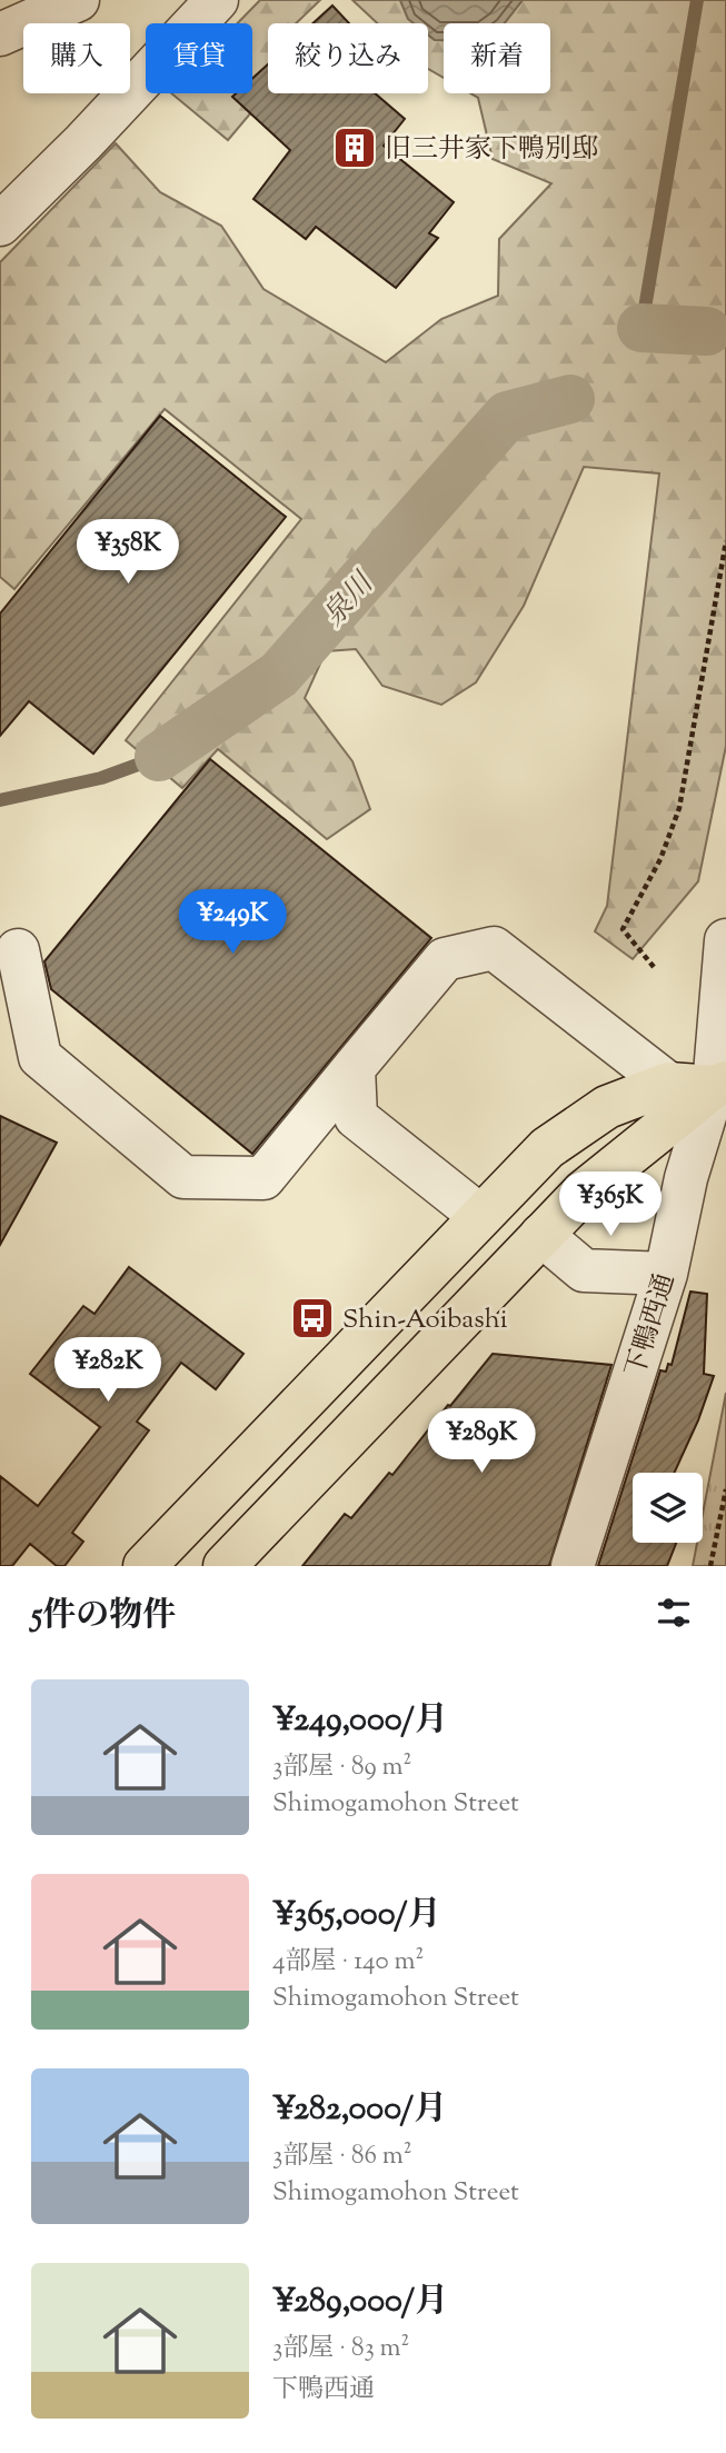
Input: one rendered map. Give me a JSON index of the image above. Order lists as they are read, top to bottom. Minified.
{"streets":{"street":["下鴨西通"]},"water":["泉川"],"places":{"building":["旧三井家下鴨別邸"],"bus stop":["Shin-Aoibashi"]},"page":{"chip":["購入","賃貸","絞り込み","新着"],"price":["¥358K","¥249K","¥365K","¥282K","¥289K"],"heading":"5件の物件","list":[{"name":"¥249,000/月","note":"3部屋 · 89 m² · Shimogamohon Street"},{"name":"¥365,000/月","note":"4部屋 · 140 m² · Shimogamohon Street"},{"name":"¥282,000/月","note":"3部屋 · 86 m² · Shimogamohon Street"},{"name":"¥289,000/月","note":"3部屋 · 83 m² · 下鴨西通"}]}}
